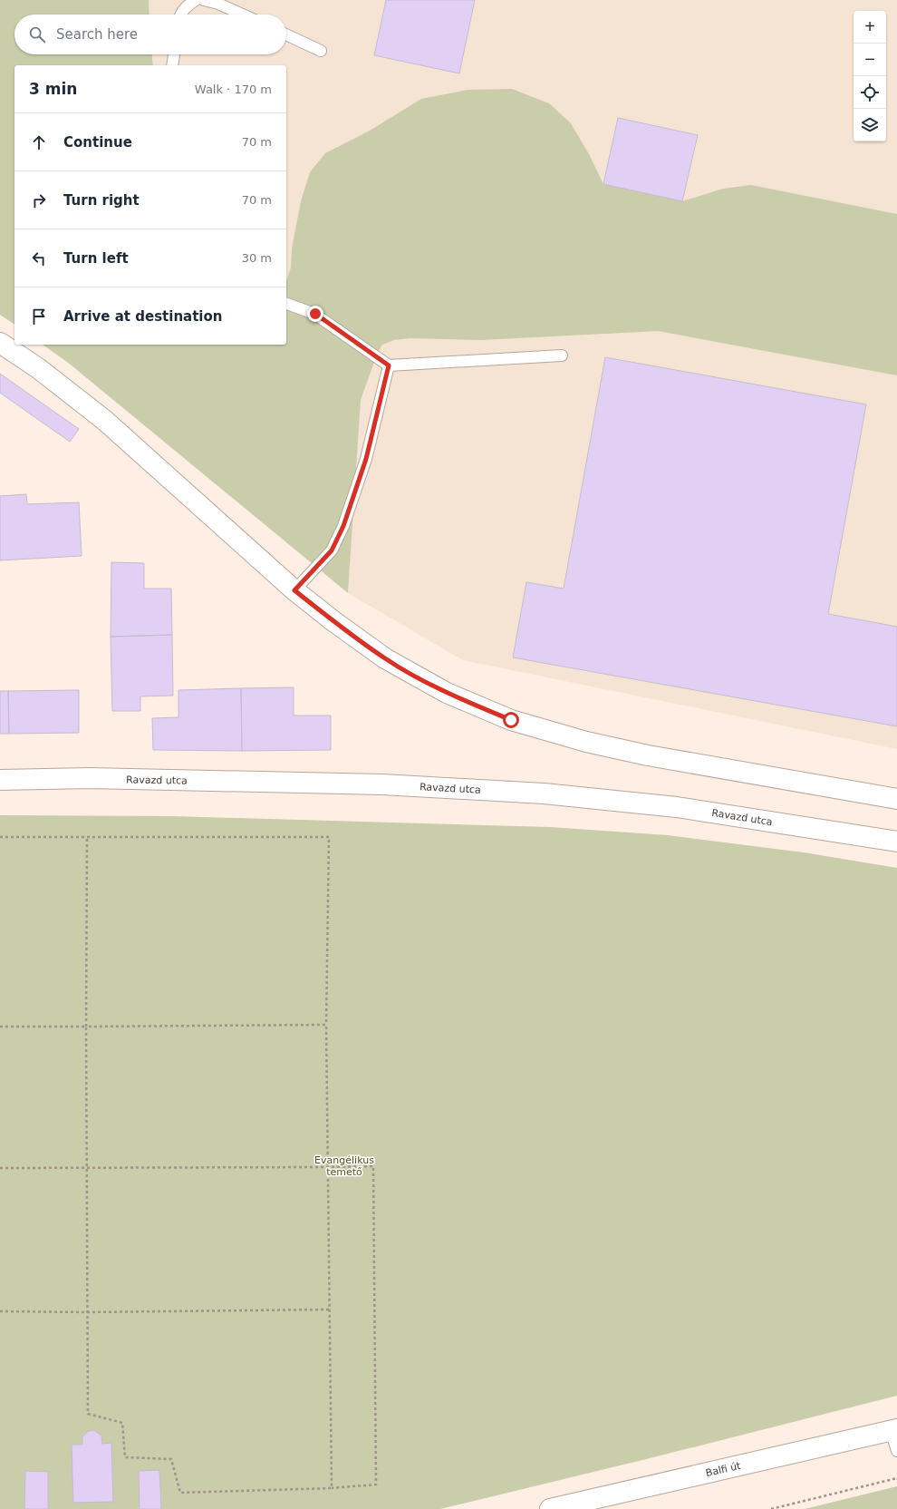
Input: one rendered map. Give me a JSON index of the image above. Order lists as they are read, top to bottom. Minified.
{"streets":{"street":["Ravazd utca","Balfi út"]},"parks":["Evangélikus temető"],"page":{"map_buttons":["+","−"],"search":"Search here","heading":["3 min","Walk · 170 m"],"list":[["Continue","70 m"],["Turn right","70 m"],["Turn left","30 m"],"Arrive at destination"]}}
